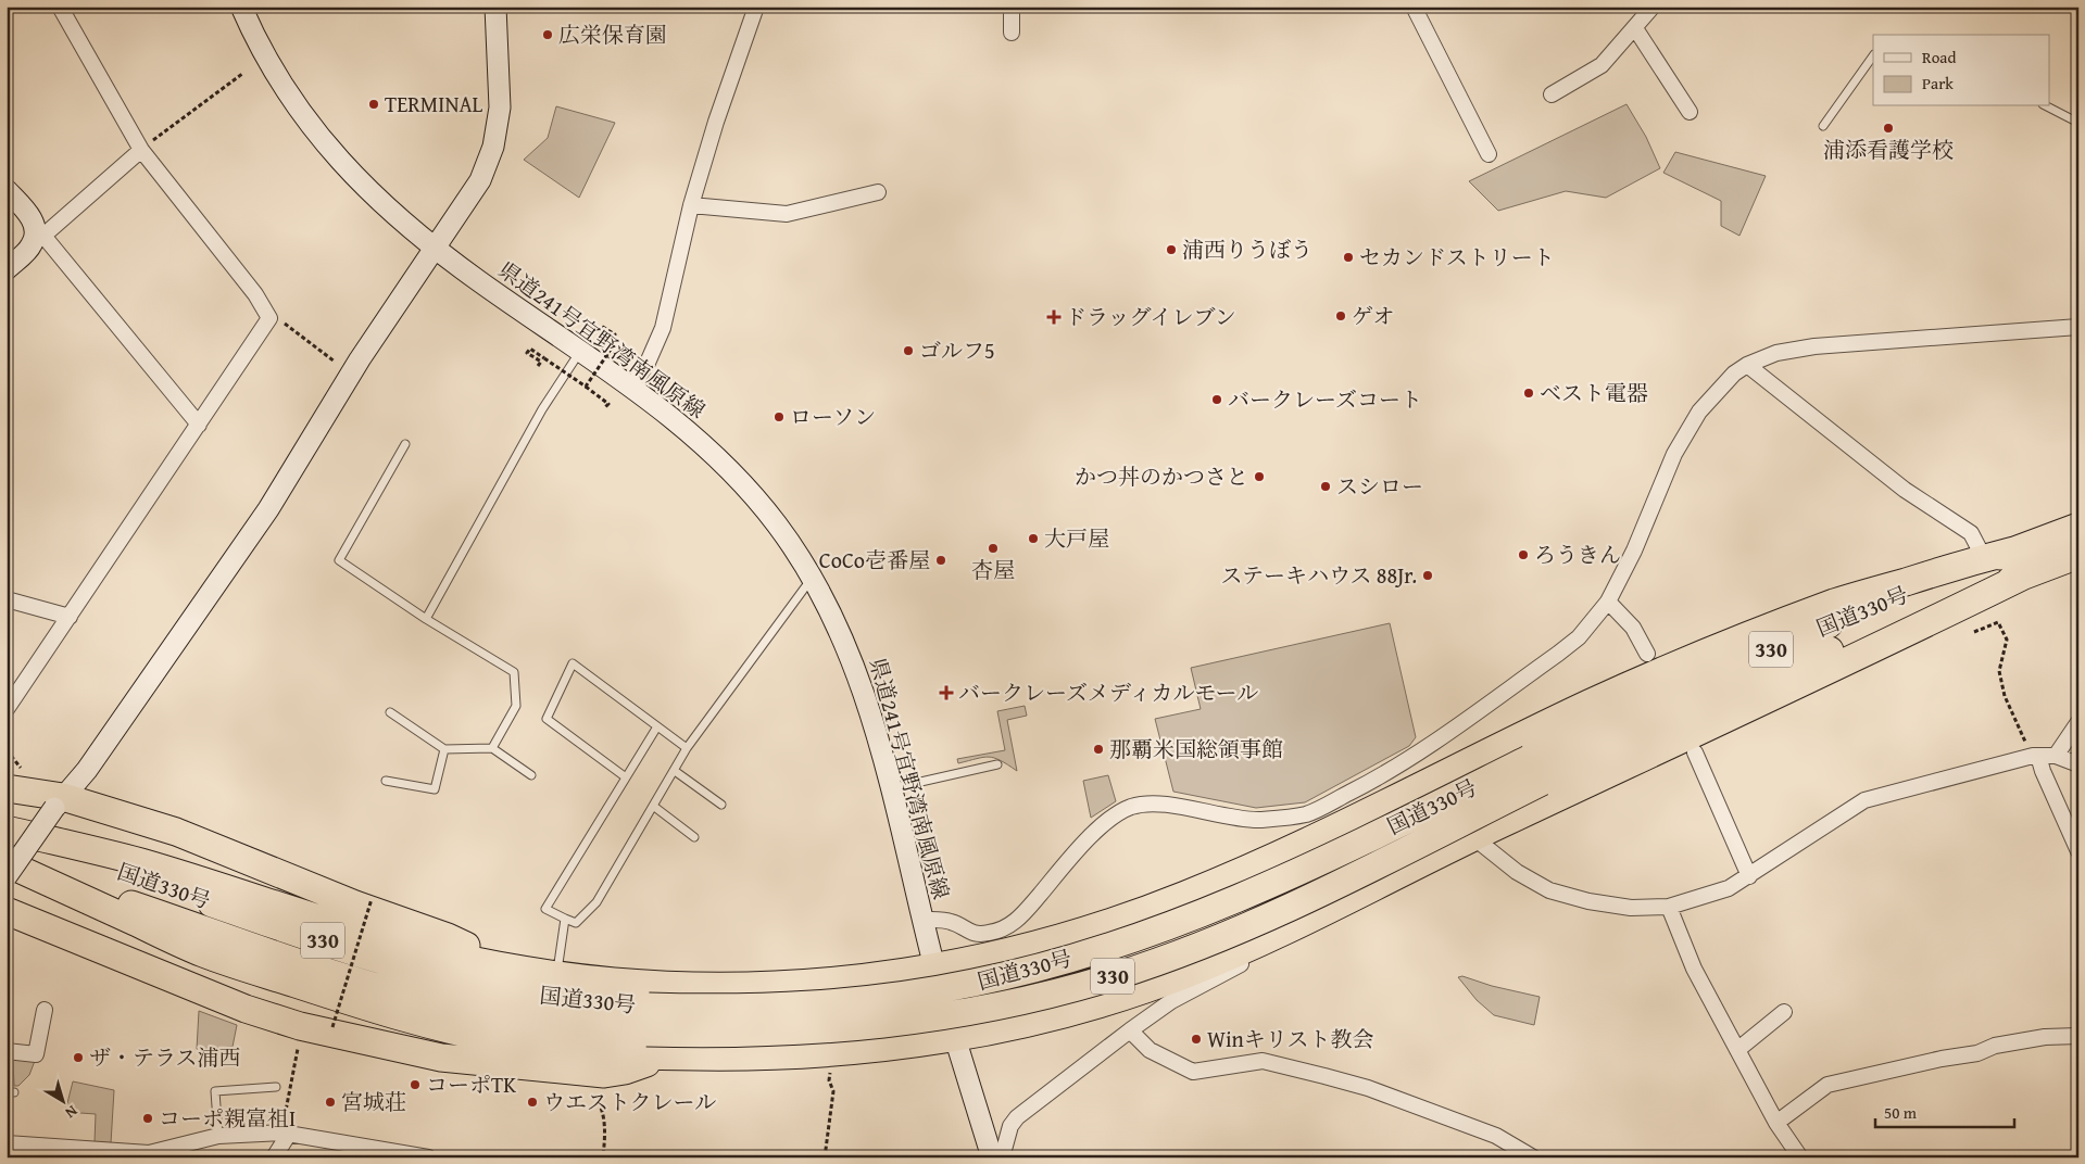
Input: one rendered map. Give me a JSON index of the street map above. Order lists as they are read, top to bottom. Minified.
{"streets":{"highway":["国道330号","330"],"main road":["県道241号宜野湾南風原線"]},"places":{"other":["広栄保育園","TERMINAL","浦添看護学校","浦西りうぼう","セカンドストリート","ゲオ","ゴルフ5","ベスト電器","バークレーズコート","ローソン","かつ丼のかつさと","スシロー","大戸屋","杏屋","ろうきん","CoCo壱番屋","ステーキハウス 88Jr.","那覇米国総領事館","Winキリスト教会","ザ・テラス浦西","コーポTK","宮城荘","ウエストクレール","コーポ親富祖Ⅰ"],"health":["ドラッグイレブン","バークレーズメディカルモール"]},"legend":["Road","Park"],"scale_bar":"50 m","north":"bottom right"}
